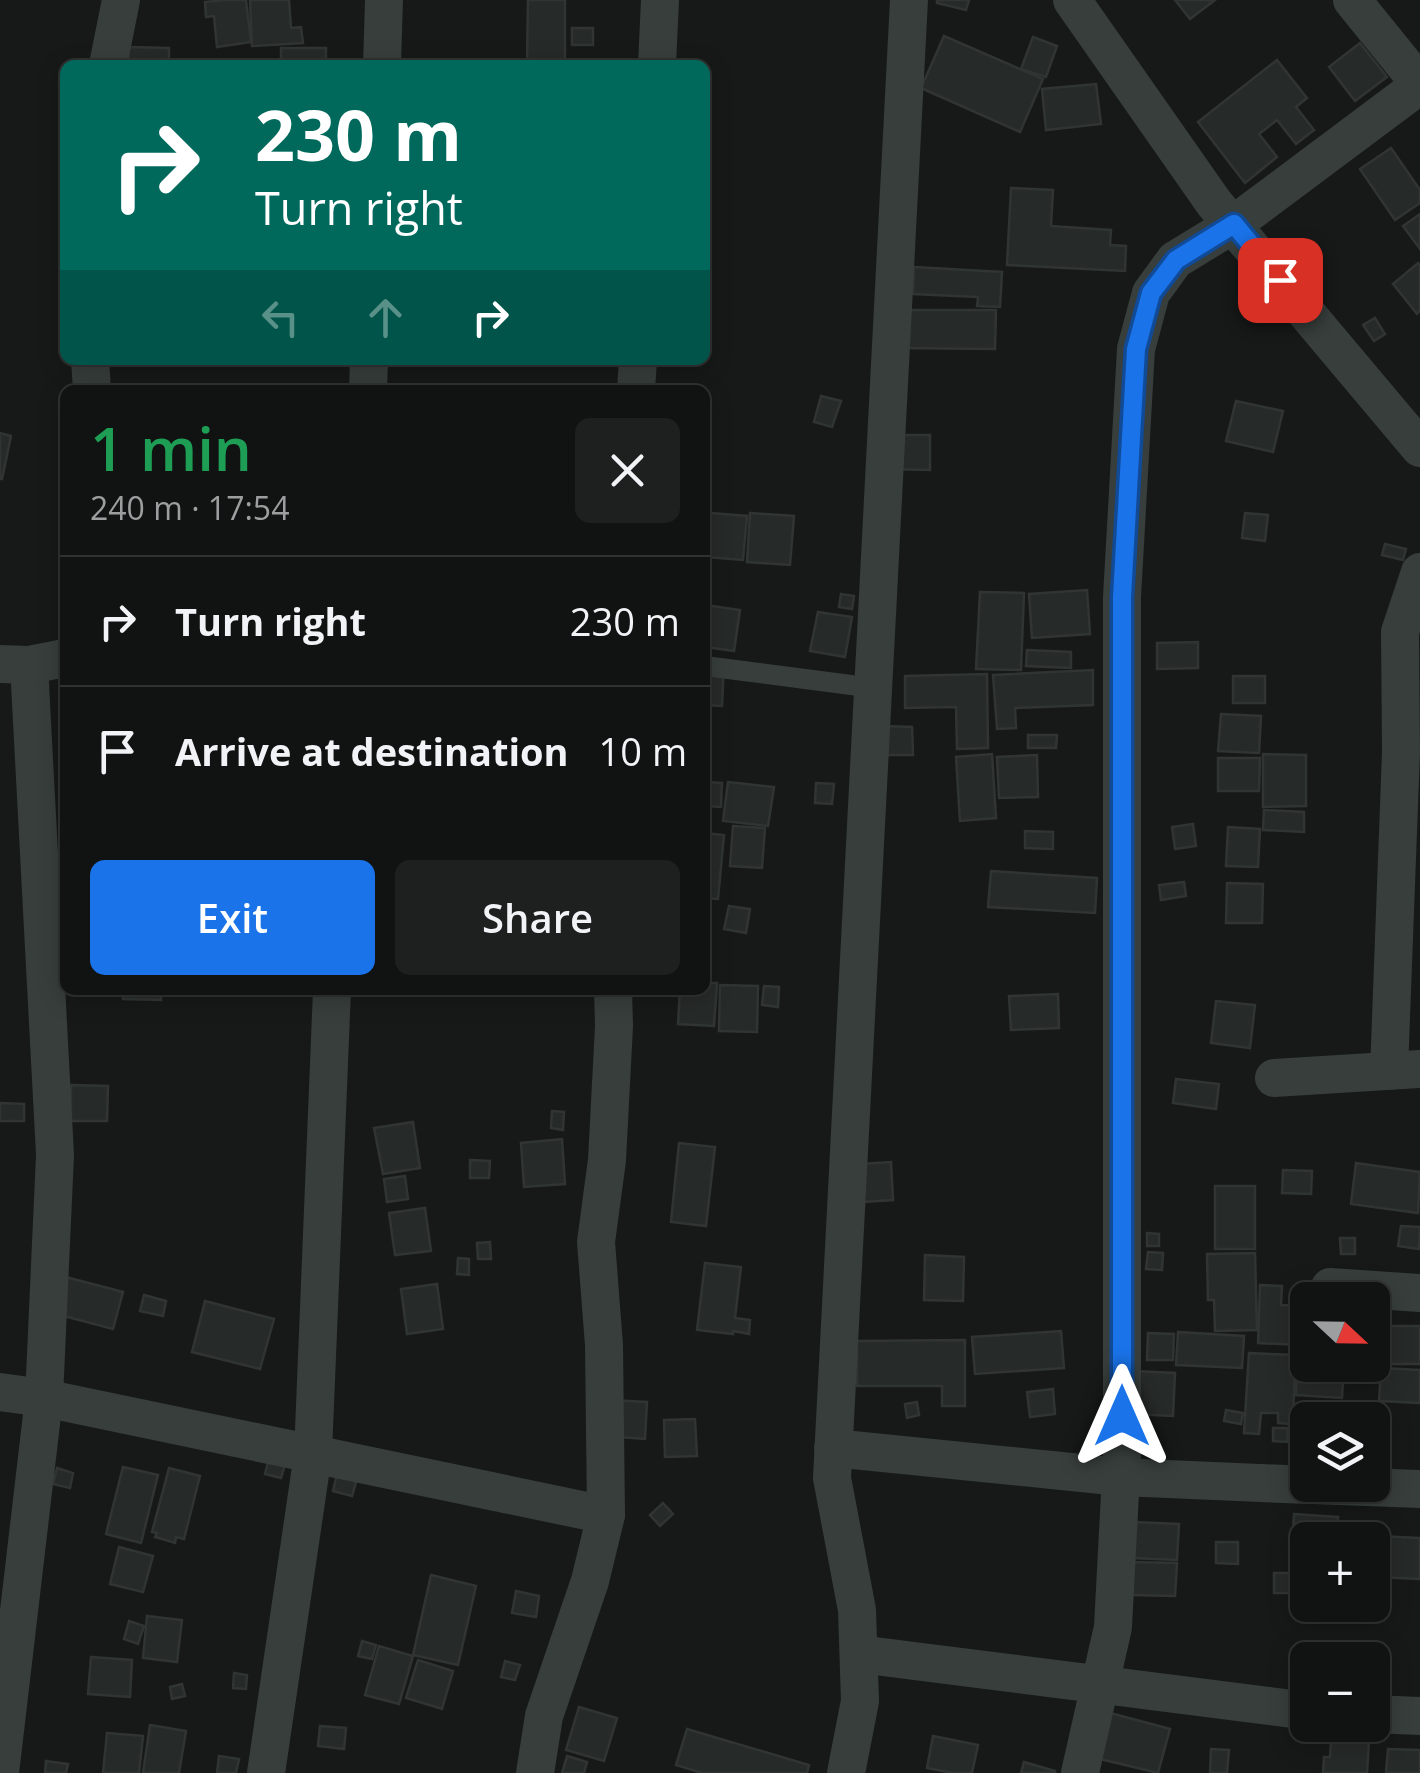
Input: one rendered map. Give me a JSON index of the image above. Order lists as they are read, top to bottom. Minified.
{"north":"right","page":{"turn":["230 m","Turn right"],"heading":["1 min","240 m · 17:54"],"list":[{"name":"Turn right","value":"230 m"},{"name":"Arrive at destination","value":"10 m"}],"buttons":["Exit","Share"],"map_buttons":["+","−"]}}
